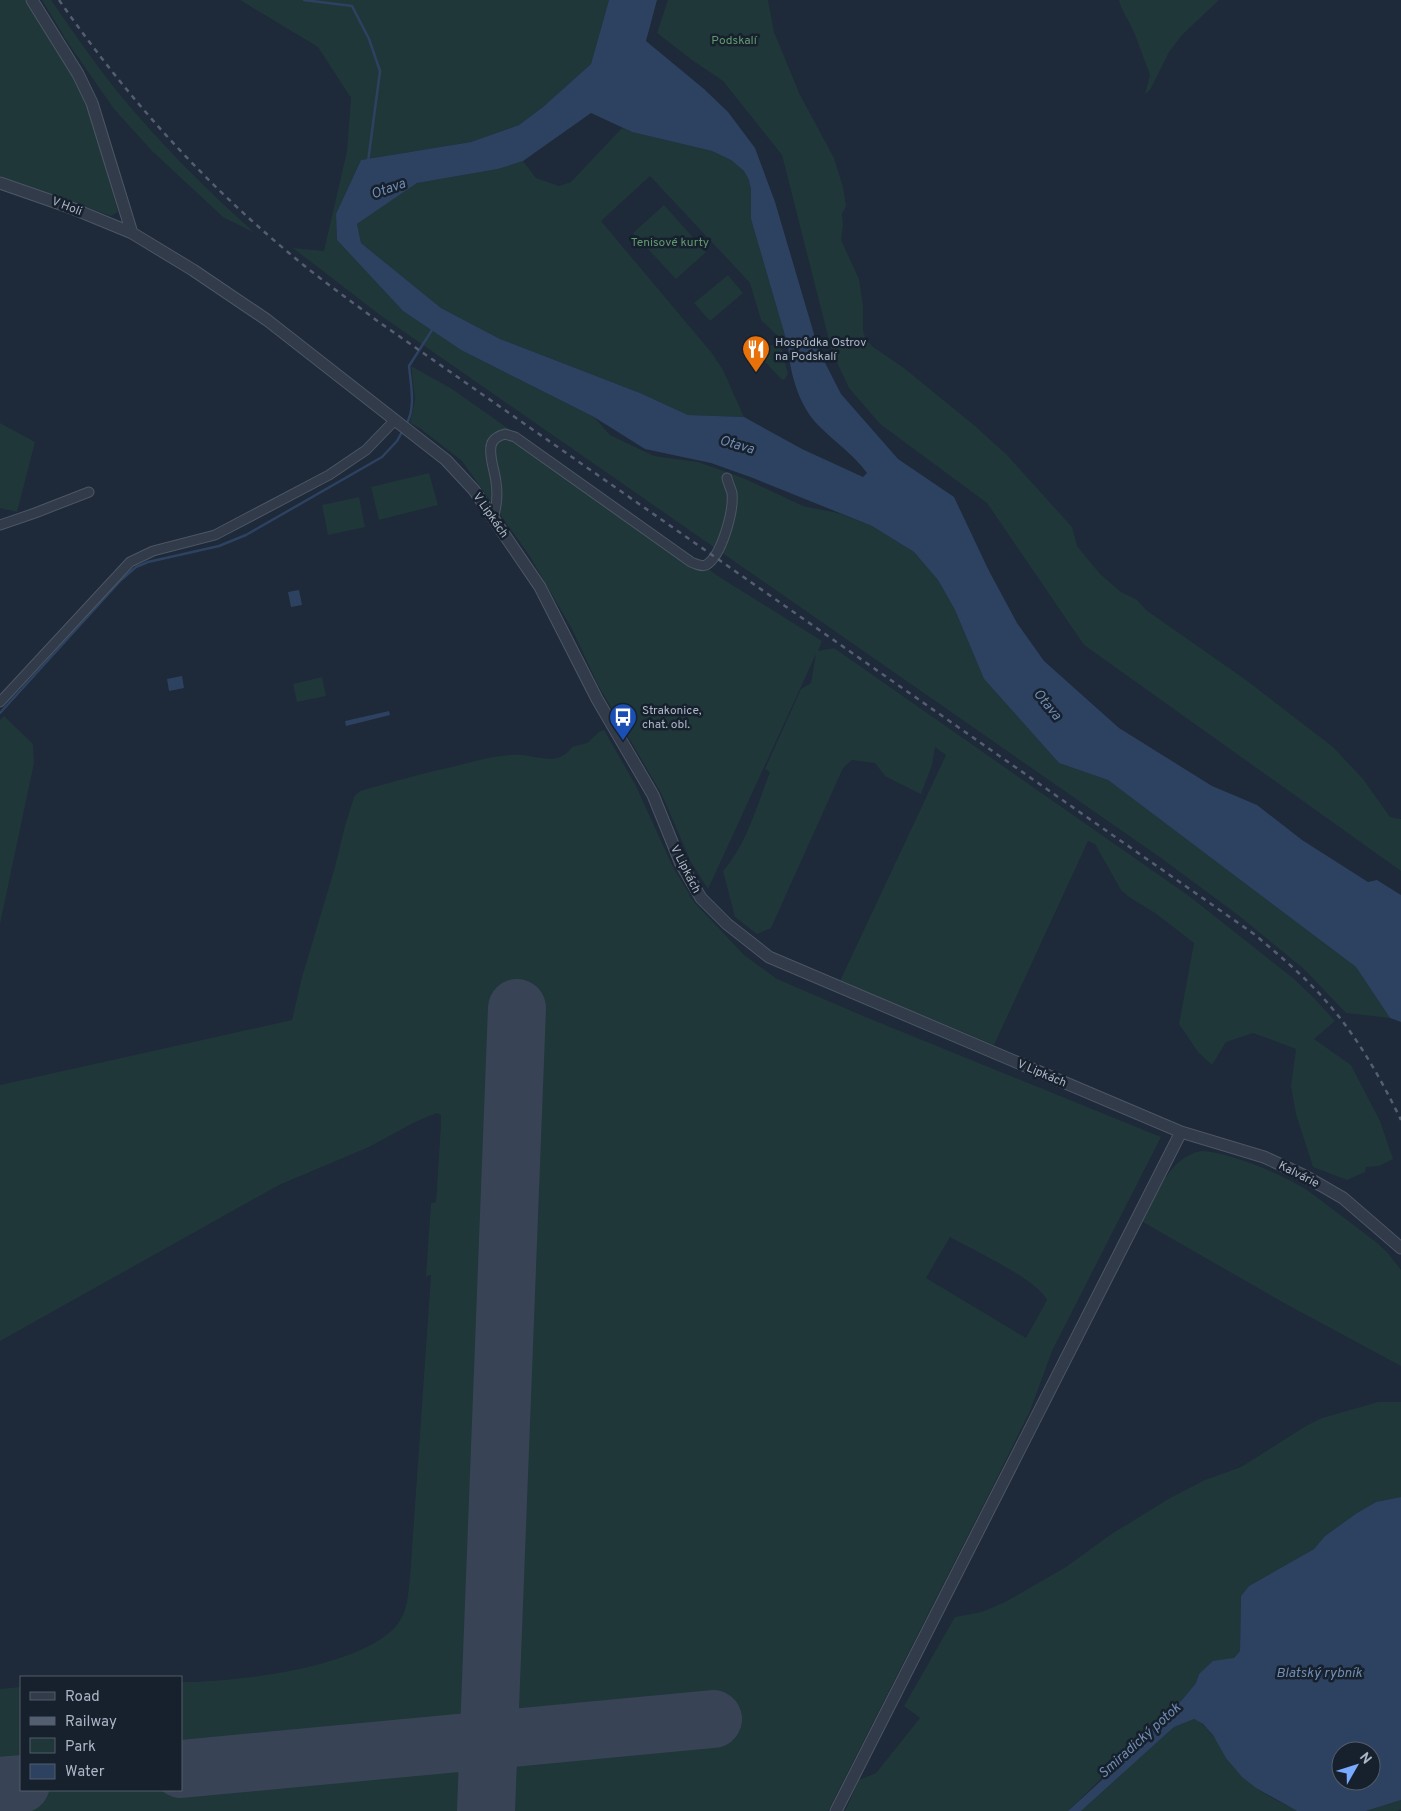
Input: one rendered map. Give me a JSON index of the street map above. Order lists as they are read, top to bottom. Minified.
{"streets":{"street":["V Holi","V Lipkách","Kalvárie"]},"crossings":[["V Holi","V Lipkách"],["V Lipkách","Kalvárie"]],"water":["Otava","Blatský rybník","Smiradický potok"],"parks":["Podskalí","Tenisové kurty"],"places":{"restaurant":["Hospůdka Ostrov na Podskalí"],"bus stop":["Strakonice, chat. obl."]},"legend":["Road","Railway","Park","Water"],"north":"top right"}
